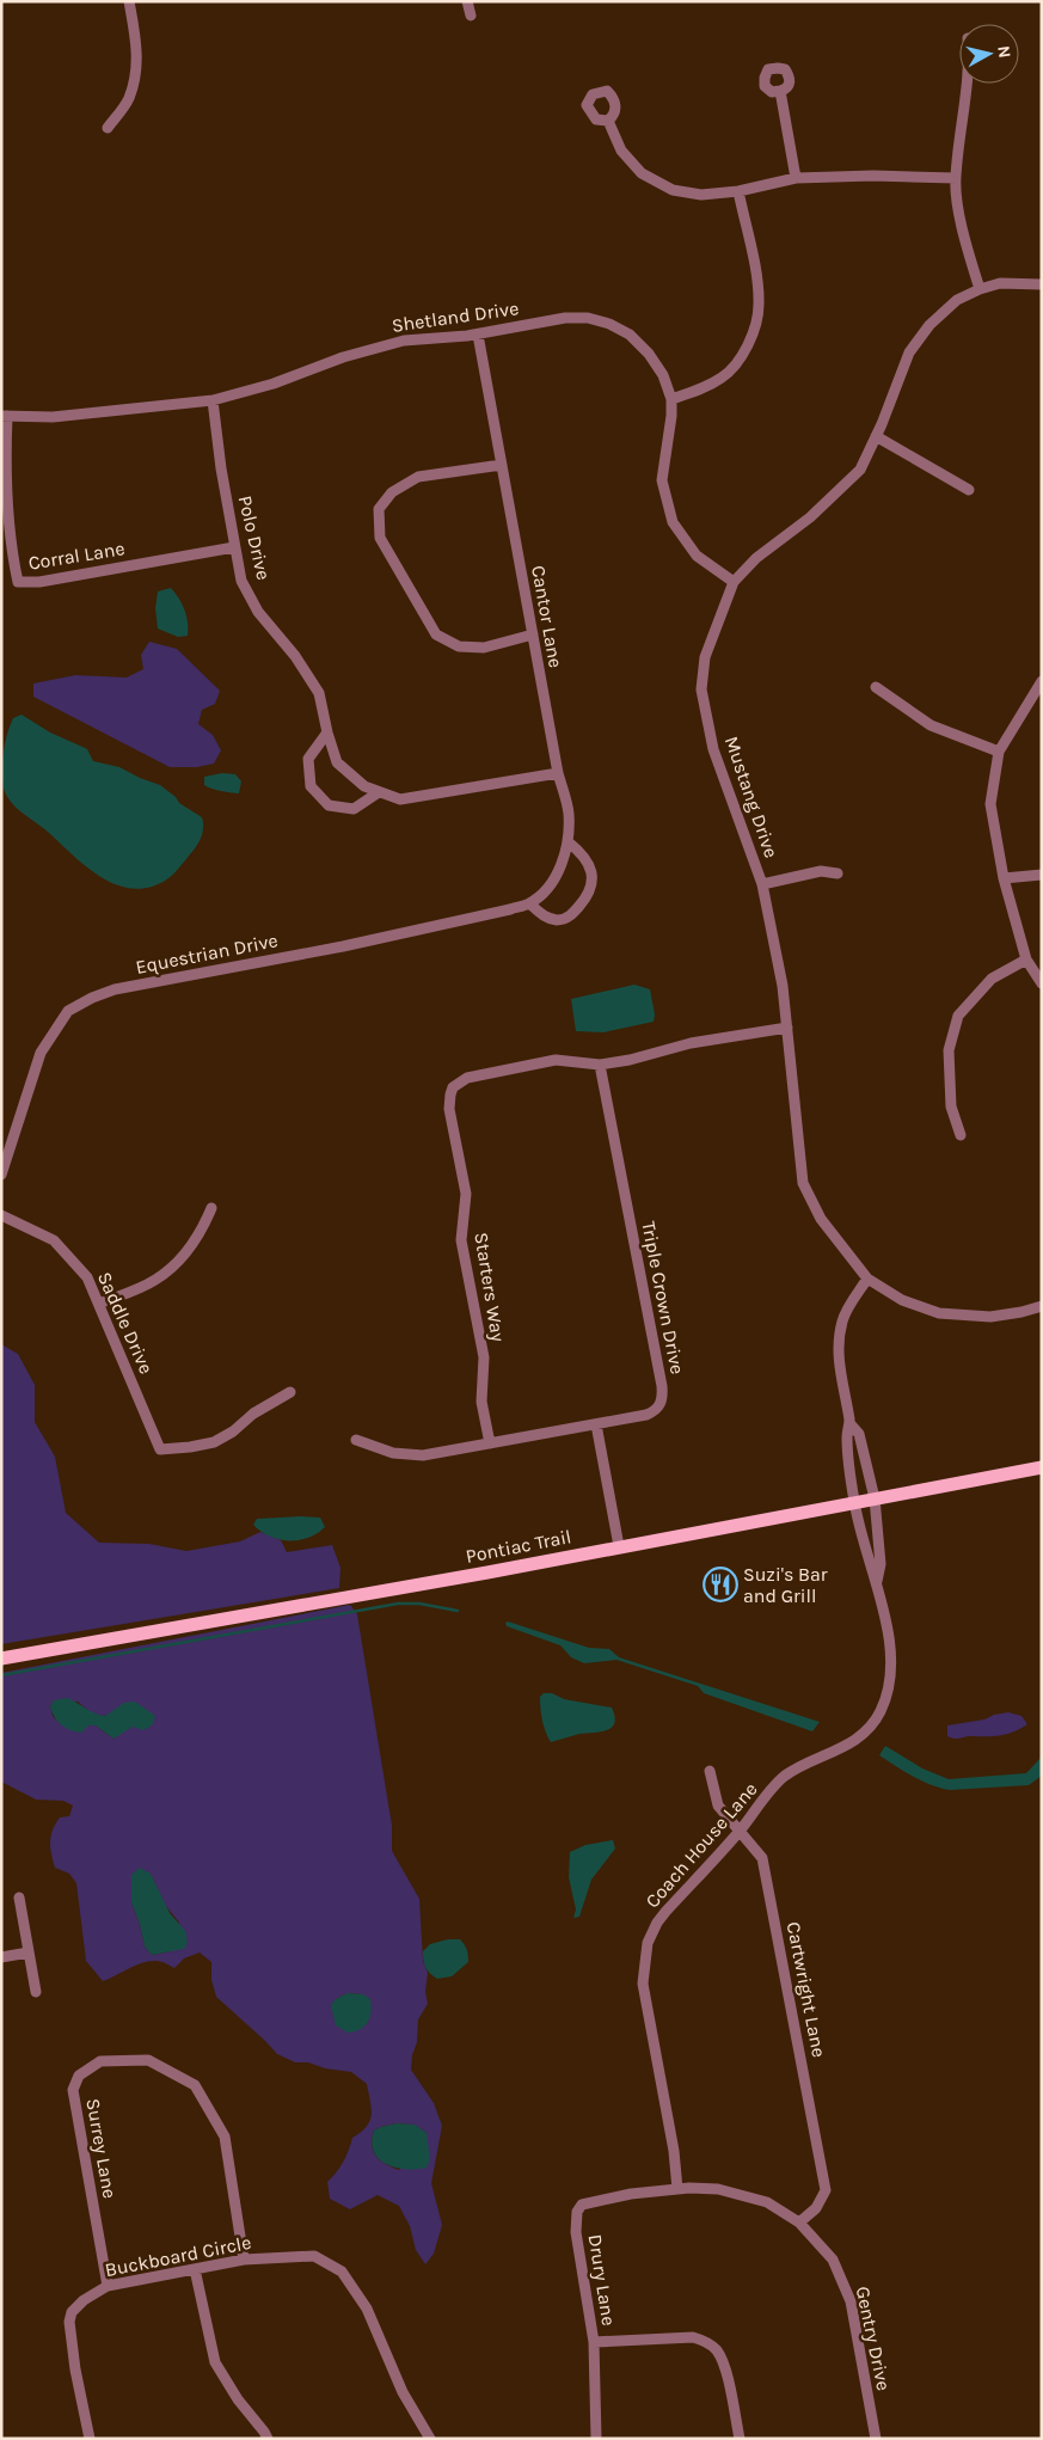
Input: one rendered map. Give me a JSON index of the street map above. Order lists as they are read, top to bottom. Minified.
{"streets":{"main road":["Pontiac Trail"],"street":["Shetland Drive","Polo Drive","Corral Lane","Cantor Lane","Mustang Drive","Equestrian Drive","Starters Way","Triple Crown Drive","Saddle Drive","Coach House Lane","Cartwright Lane","Surrey Lane","Buckboard Circle","Drury Lane","Gentry Drive"]},"crossings":[["Shetland Drive","Polo Drive"],["Shetland Drive","Corral Lane"],["Shetland Drive","Cantor Lane"],["Shetland Drive","Mustang Drive"],["Polo Drive","Corral Lane"],["Polo Drive","Cantor Lane"],["Mustang Drive","Starters Way"],["Starters Way","Triple Crown Drive"],["Pontiac Trail","Coach House Lane"],["Coach House Lane","Cartwright Lane"],["Coach House Lane","Gentry Drive"],["Cartwright Lane","Gentry Drive"],["Surrey Lane","Buckboard Circle"],["Drury Lane","Gentry Drive"]],"places":{"restaurant":["Suzi's Bar and Grill"]},"north":"right"}
